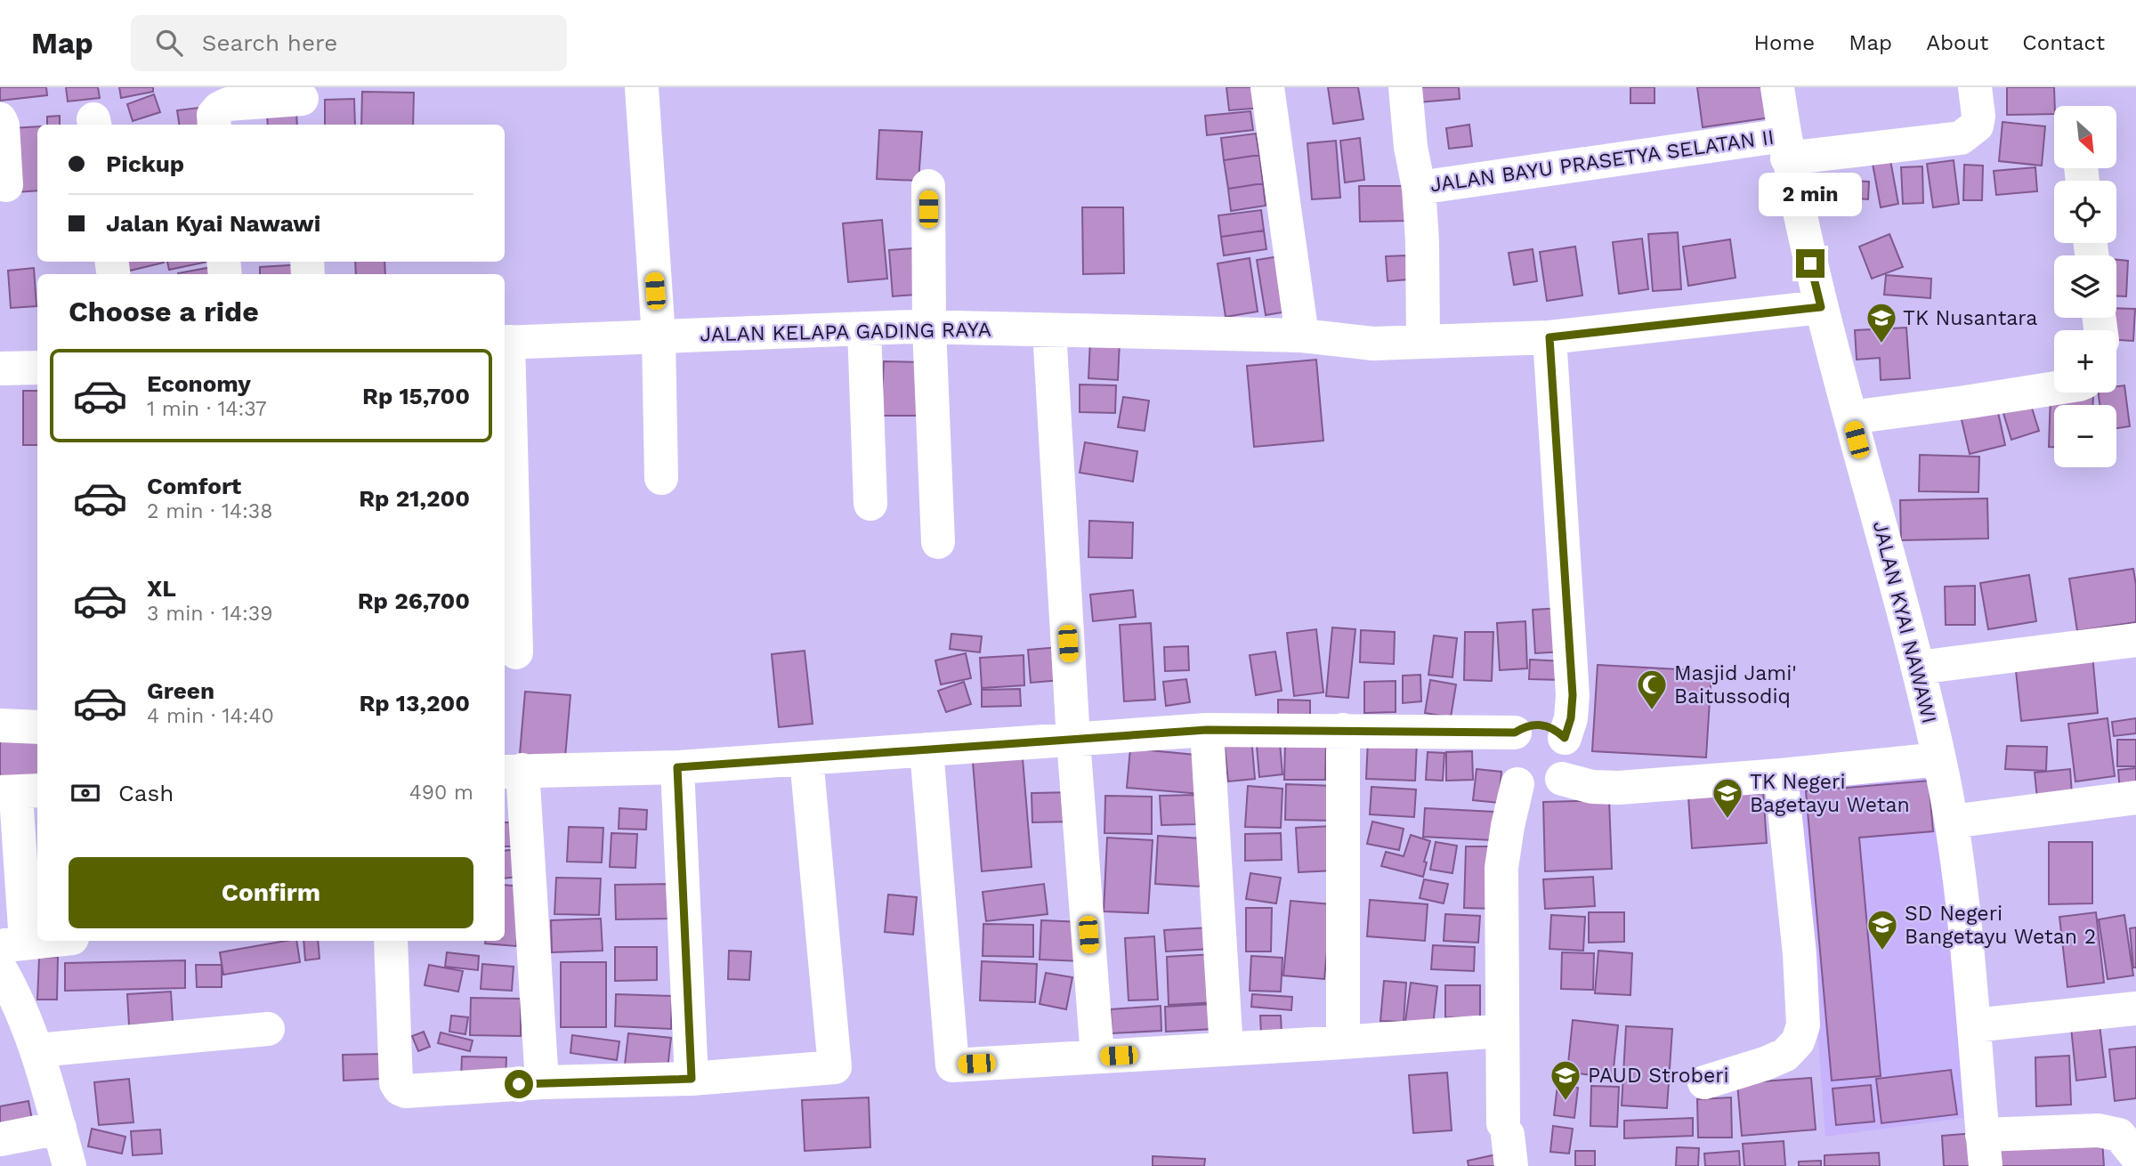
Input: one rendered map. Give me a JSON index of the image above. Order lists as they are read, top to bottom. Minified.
{"streets":{"street":["JALAN BAYU PRASETYA SELATAN II","JALAN KELAPA GADING RAYA","JALAN KYAI NAWAWI"]},"crossings":[["JALAN BAYU PRASETYA SELATAN II","JALAN KYAI NAWAWI"],["JALAN KELAPA GADING RAYA","JALAN KYAI NAWAWI"]],"places":{"school or university":["TK Nusantara","TK Negeri Bagetayu Wetan","SD Negeri Bangetayu Wetan 2","PAUD Stroberi"],"mosque":["Masjid Jami' Baitussodiq"]},"north":"bottom right","page":{"header":"Map","search":"Search here","nav":["Home","Map","About","Contact"],"map_buttons":["+","−"],"banner":["Pickup","Jalan Kyai Nawawi"],"bubble":"2 min","heading":"Choose a ride","list":[{"name":"Economy","note":"1 min · 14:37","value":"Rp 15,700"},{"name":"Comfort","note":"2 min · 14:38","value":"Rp 21,200"},{"name":"XL","note":"3 min · 14:39","value":"Rp 26,700"},{"name":"Green","note":"4 min · 14:40","value":"Rp 13,200"}],"pay":["Cash","490 m"],"buttons":"Confirm"}}
